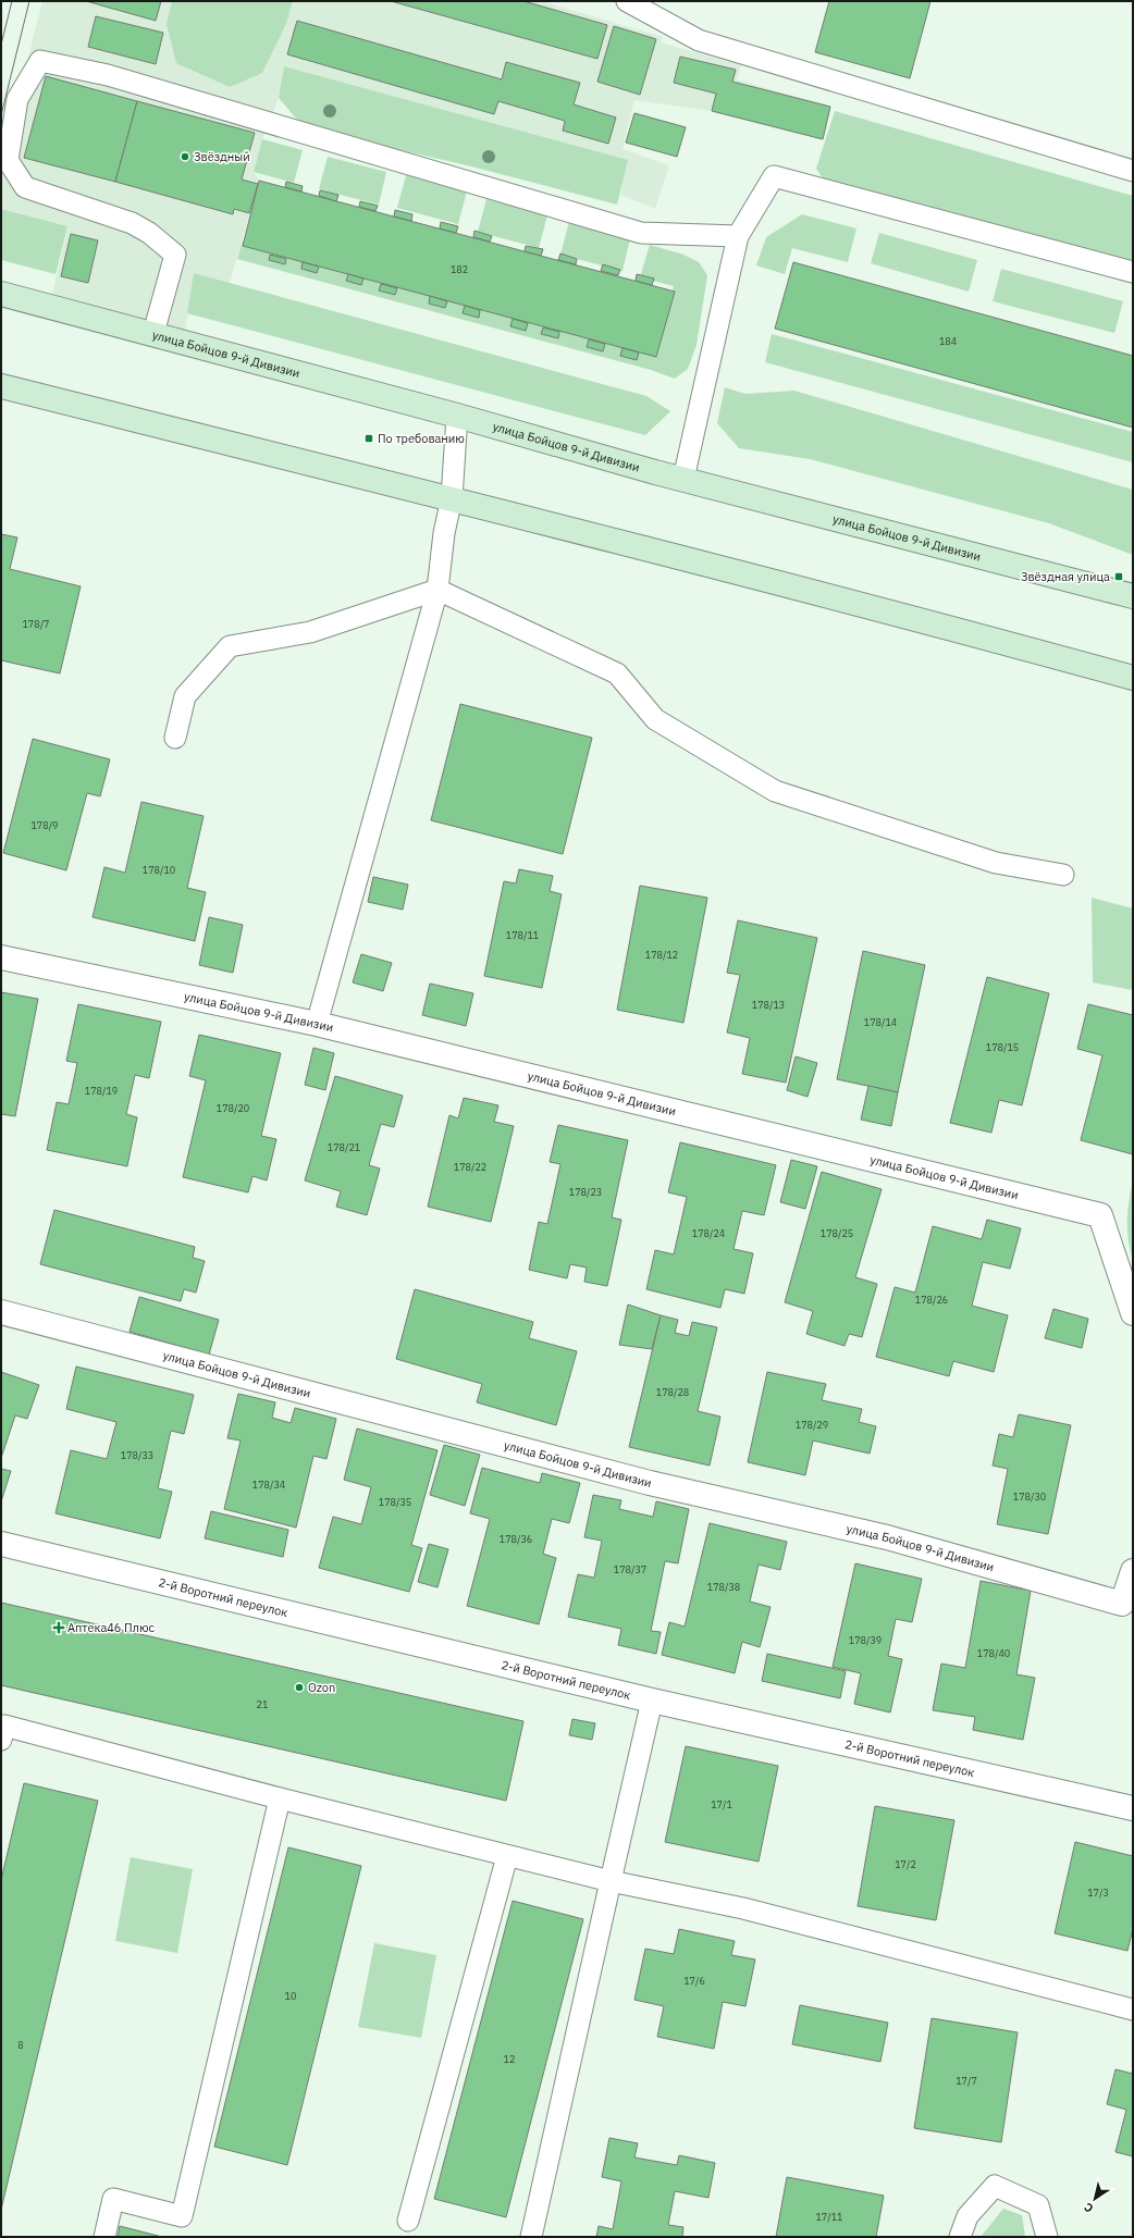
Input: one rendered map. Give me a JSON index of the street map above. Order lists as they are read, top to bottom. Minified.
{"streets":{"main road":["улица Бойцов 9-й Дивизии"],"street":["2-й Воротний переулок"]},"places":{"other":["Звёздный","Ozon"],"transit":["По требованию","Звёздная улица"],"health":["Аптека46 Плюс"]},"house_numbers":["182","184","178/7","178/9","178/10","178/11","178/12","178/13","178/14","178/15","178/19","178/20","178/21","178/22","178/23","178/24","178/25","178/26","178/28","178/29","178/33","178/34","178/30","178/35","178/36","178/37","178/38","178/39","178/40","21","17/1","17/2","17/3","17/6","10","8","12","17/7","17/11"],"north":"bottom left"}
